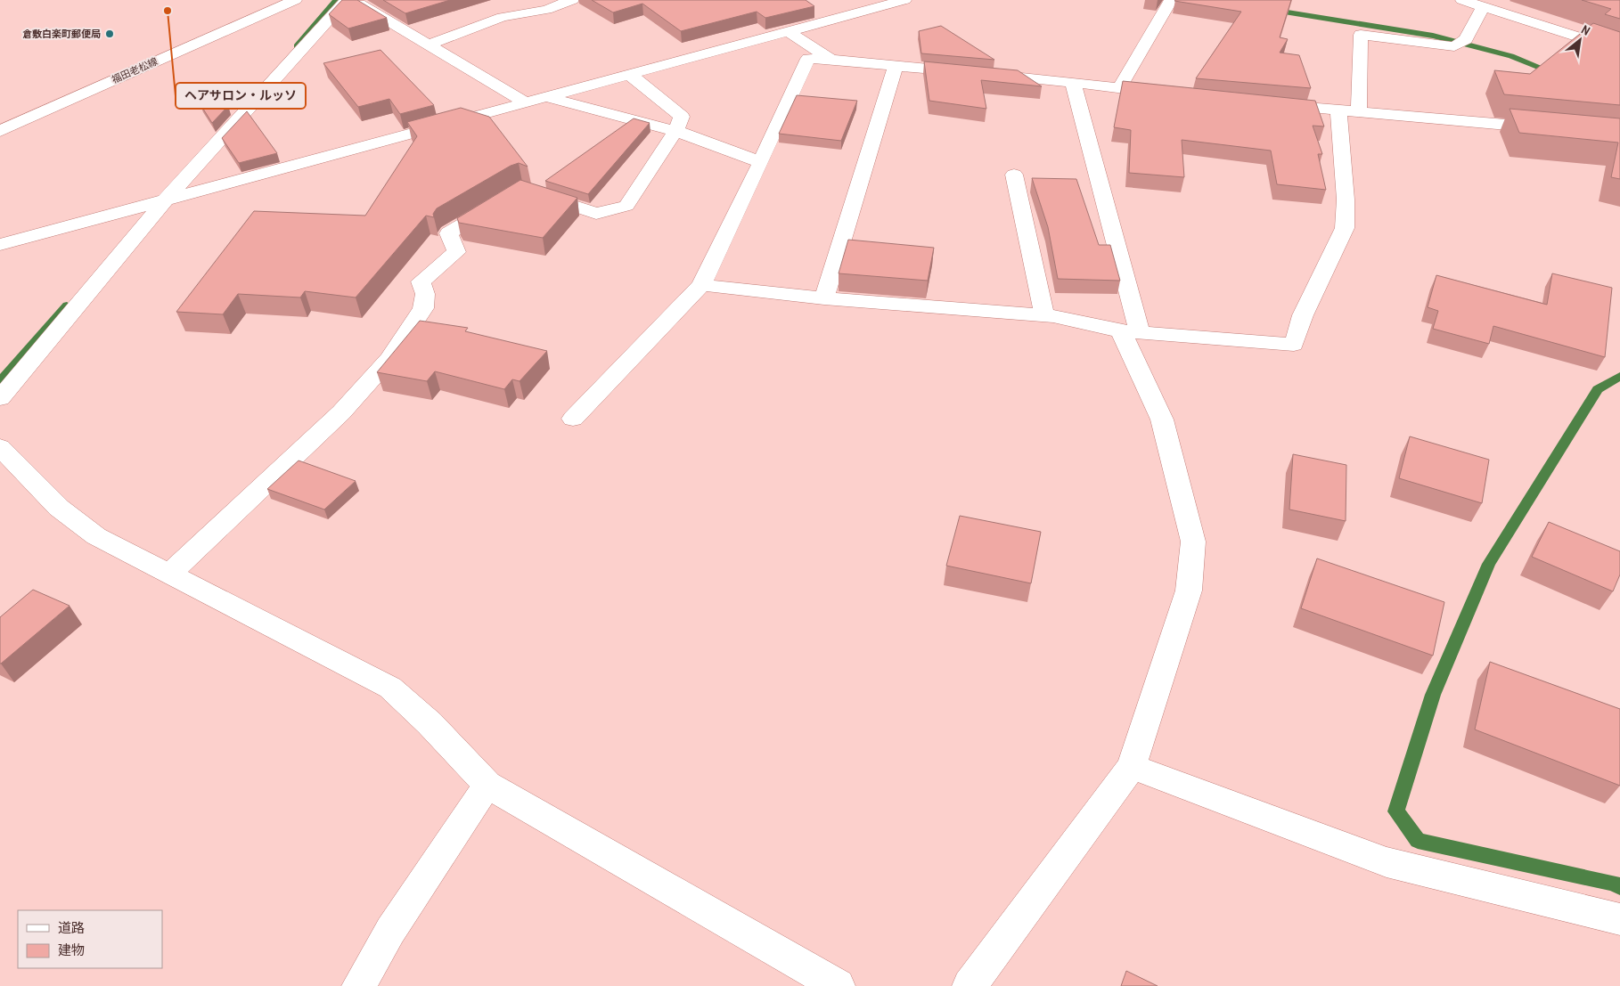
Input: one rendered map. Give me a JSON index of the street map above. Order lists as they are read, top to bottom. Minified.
{"streets":{"street":["福田老松線"]},"places":["ヘアサロン・ルッソ","倉敷白楽町郵便局"],"legend":["道路","建物"],"north":"top right"}
